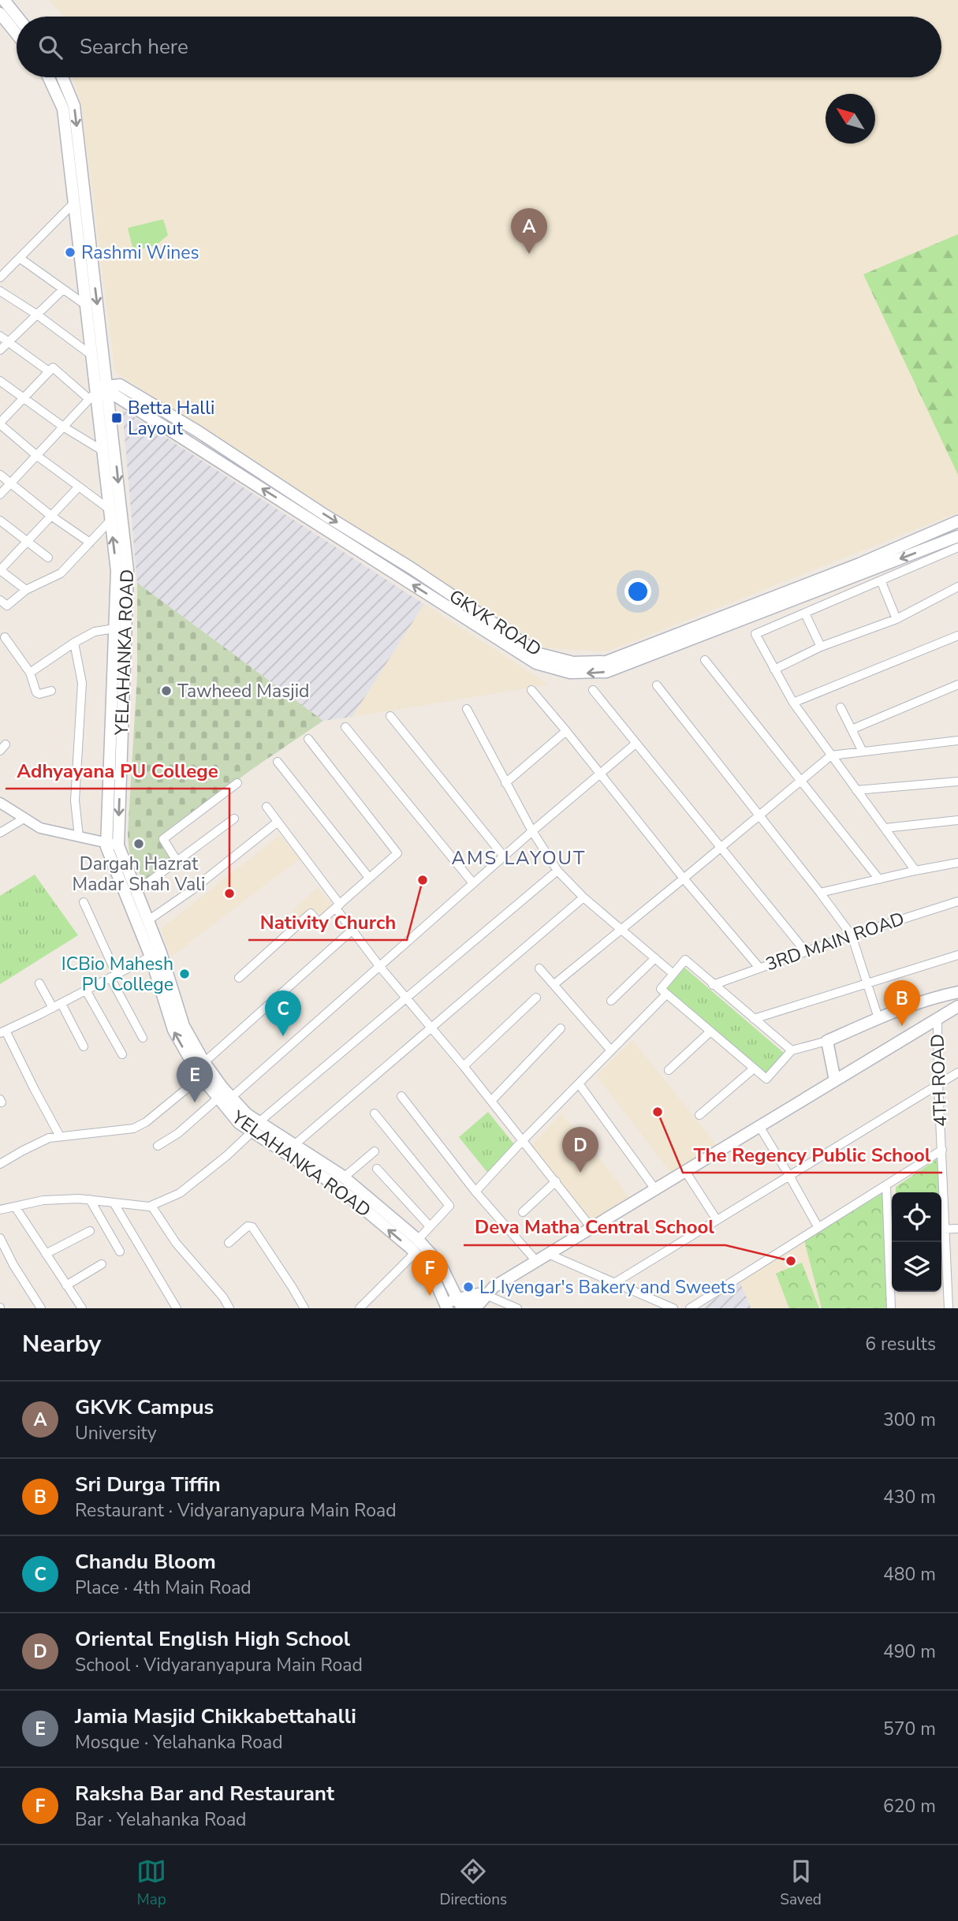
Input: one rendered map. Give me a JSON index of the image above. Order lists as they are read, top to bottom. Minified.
{"streets":{"main road":["GKVK ROAD","YELAHANKA ROAD"],"street":["3RD MAIN ROAD","4TH ROAD"]},"crossings":[["GKVK ROAD","YELAHANKA ROAD"]],"districts":["AMS LAYOUT"],"places":{"other":["Rashmi Wines","Tawheed Masjid","Dargah Hazrat Madar Shah Vali","Nativity Church","Adhyayana PU College","ICBio Mahesh PU College","The Regency Public School","Deva Matha Central School","LJ Iyengar's Bakery and Sweets"],"transit":["Betta Halli Layout"]},"north":"top left","page":{"search":"Search here","pins":["A","B","C","E","D","F"],"heading":["Nearby","6 results"],"list":[{"mark":"A","name":"GKVK Campus","note":"University","value":"300 m"},{"mark":"B","name":"Sri Durga Tiffin","note":"Restaurant · Vidyaranyapura Main Road","value":"430 m"},{"mark":"C","name":"Chandu Bloom","note":"Place · 4th Main Road","value":"480 m"},{"mark":"D","name":"Oriental English High School","note":"School · Vidyaranyapura Main Road","value":"490 m"},{"mark":"E","name":"Jamia Masjid Chikkabettahalli","note":"Mosque · Yelahanka Road","value":"570 m"},{"mark":"F","name":"Raksha Bar and Restaurant","note":"Bar · Yelahanka Road","value":"620 m"}],"nav":["Map","Directions","Saved"]}}
